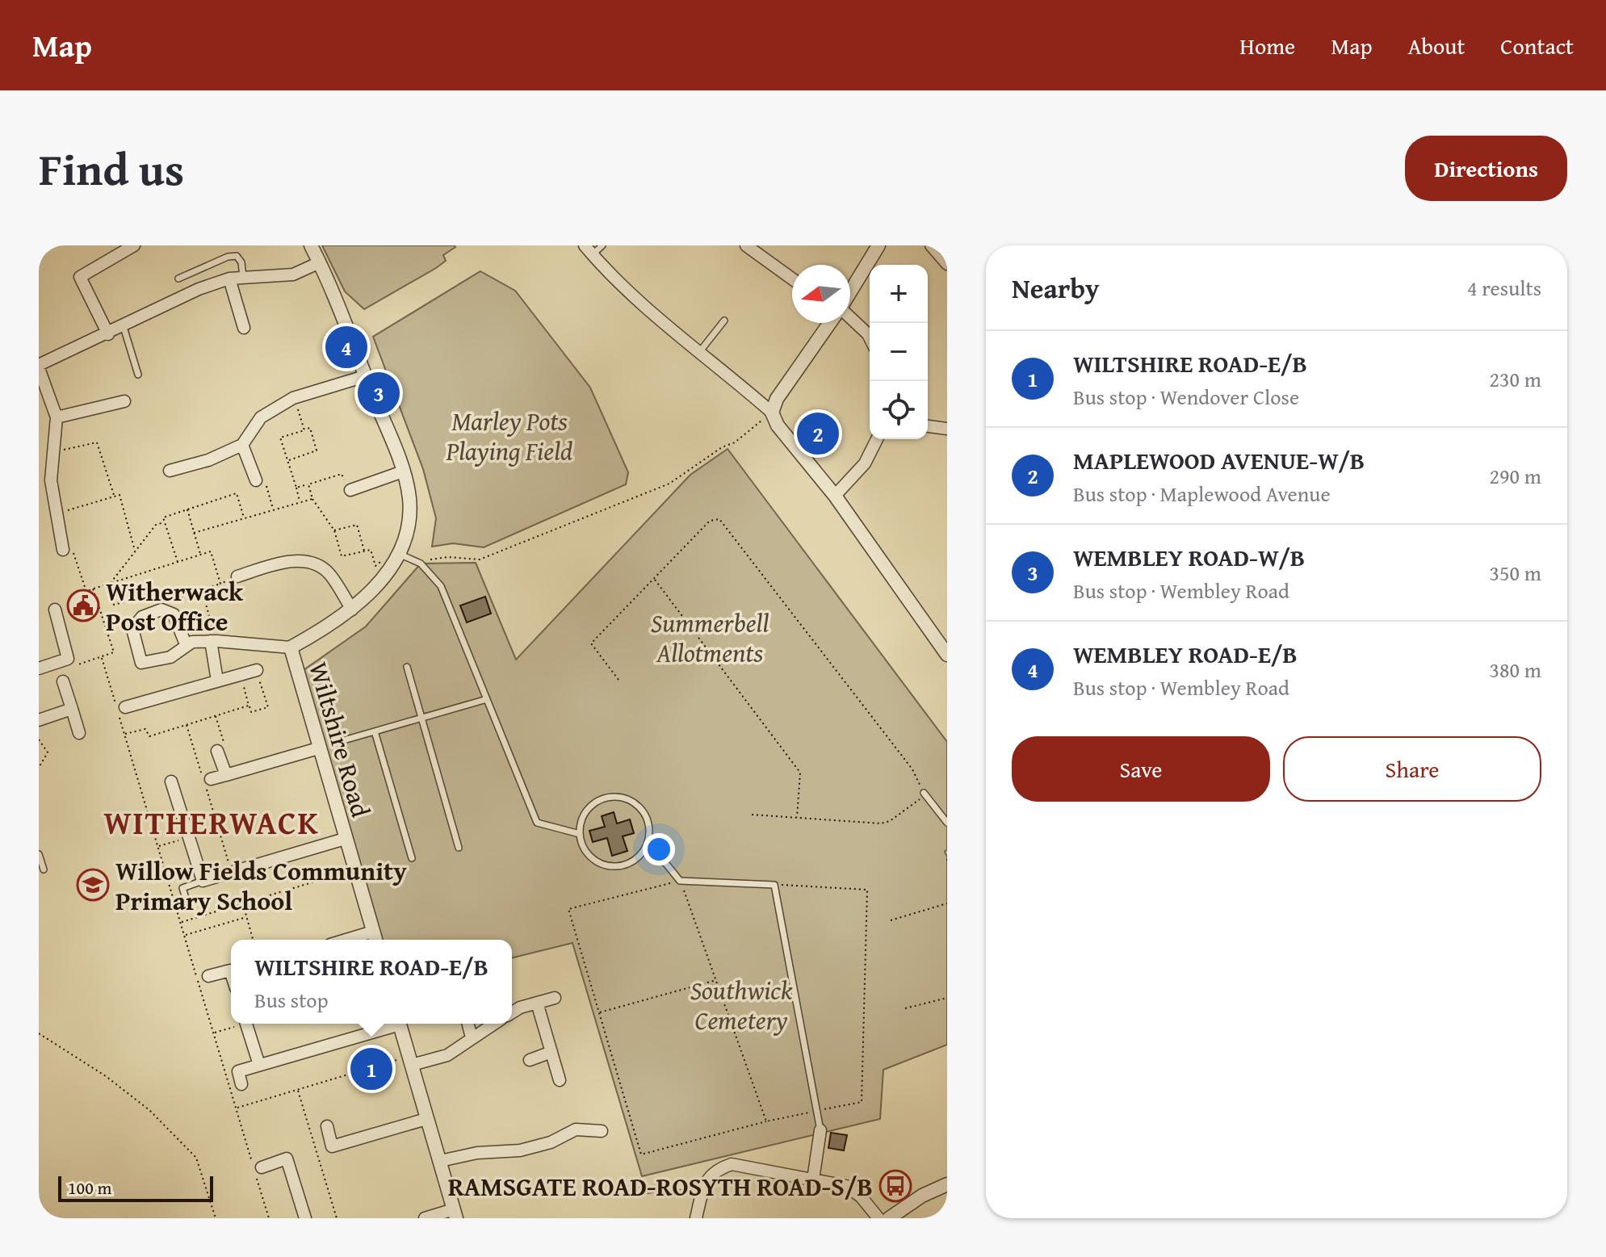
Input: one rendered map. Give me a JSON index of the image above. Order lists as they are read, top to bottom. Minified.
{"streets":{"street":["Wiltshire Road"]},"districts":["WITHERWACK"],"parks":["Marley Pots Playing Field","Summerbell Allotments","Southwick Cemetery"],"places":{"public building":["Witherwack Post Office"],"school or university":["Willow Fields Community Primary School"],"bus stop":["RAMSGATE ROAD-ROSYTH ROAD-S/B"]},"scale_bar":"100 m","north":"left","page":{"header":"Map","nav":["Home","Map","About","Contact"],"title":"Find us","buttons":["Directions",["Save","Share"]],"heading":["Nearby","4 results"],"map_buttons":["+","−"],"pins":["4","3","2","1"],"list":[{"mark":"1","name":"WILTSHIRE ROAD-E/B","note":"Bus stop · Wendover Close","value":"230 m"},{"mark":"2","name":"MAPLEWOOD AVENUE-W/B","note":"Bus stop · Maplewood Avenue","value":"290 m"},{"mark":"3","name":"WEMBLEY ROAD-W/B","note":"Bus stop · Wembley Road","value":"350 m"},{"mark":"4","name":"WEMBLEY ROAD-E/B","note":"Bus stop · Wembley Road","value":"380 m"}],"popup":["WILTSHIRE ROAD-E/B","Bus stop"],"scale":"100 m"}}
